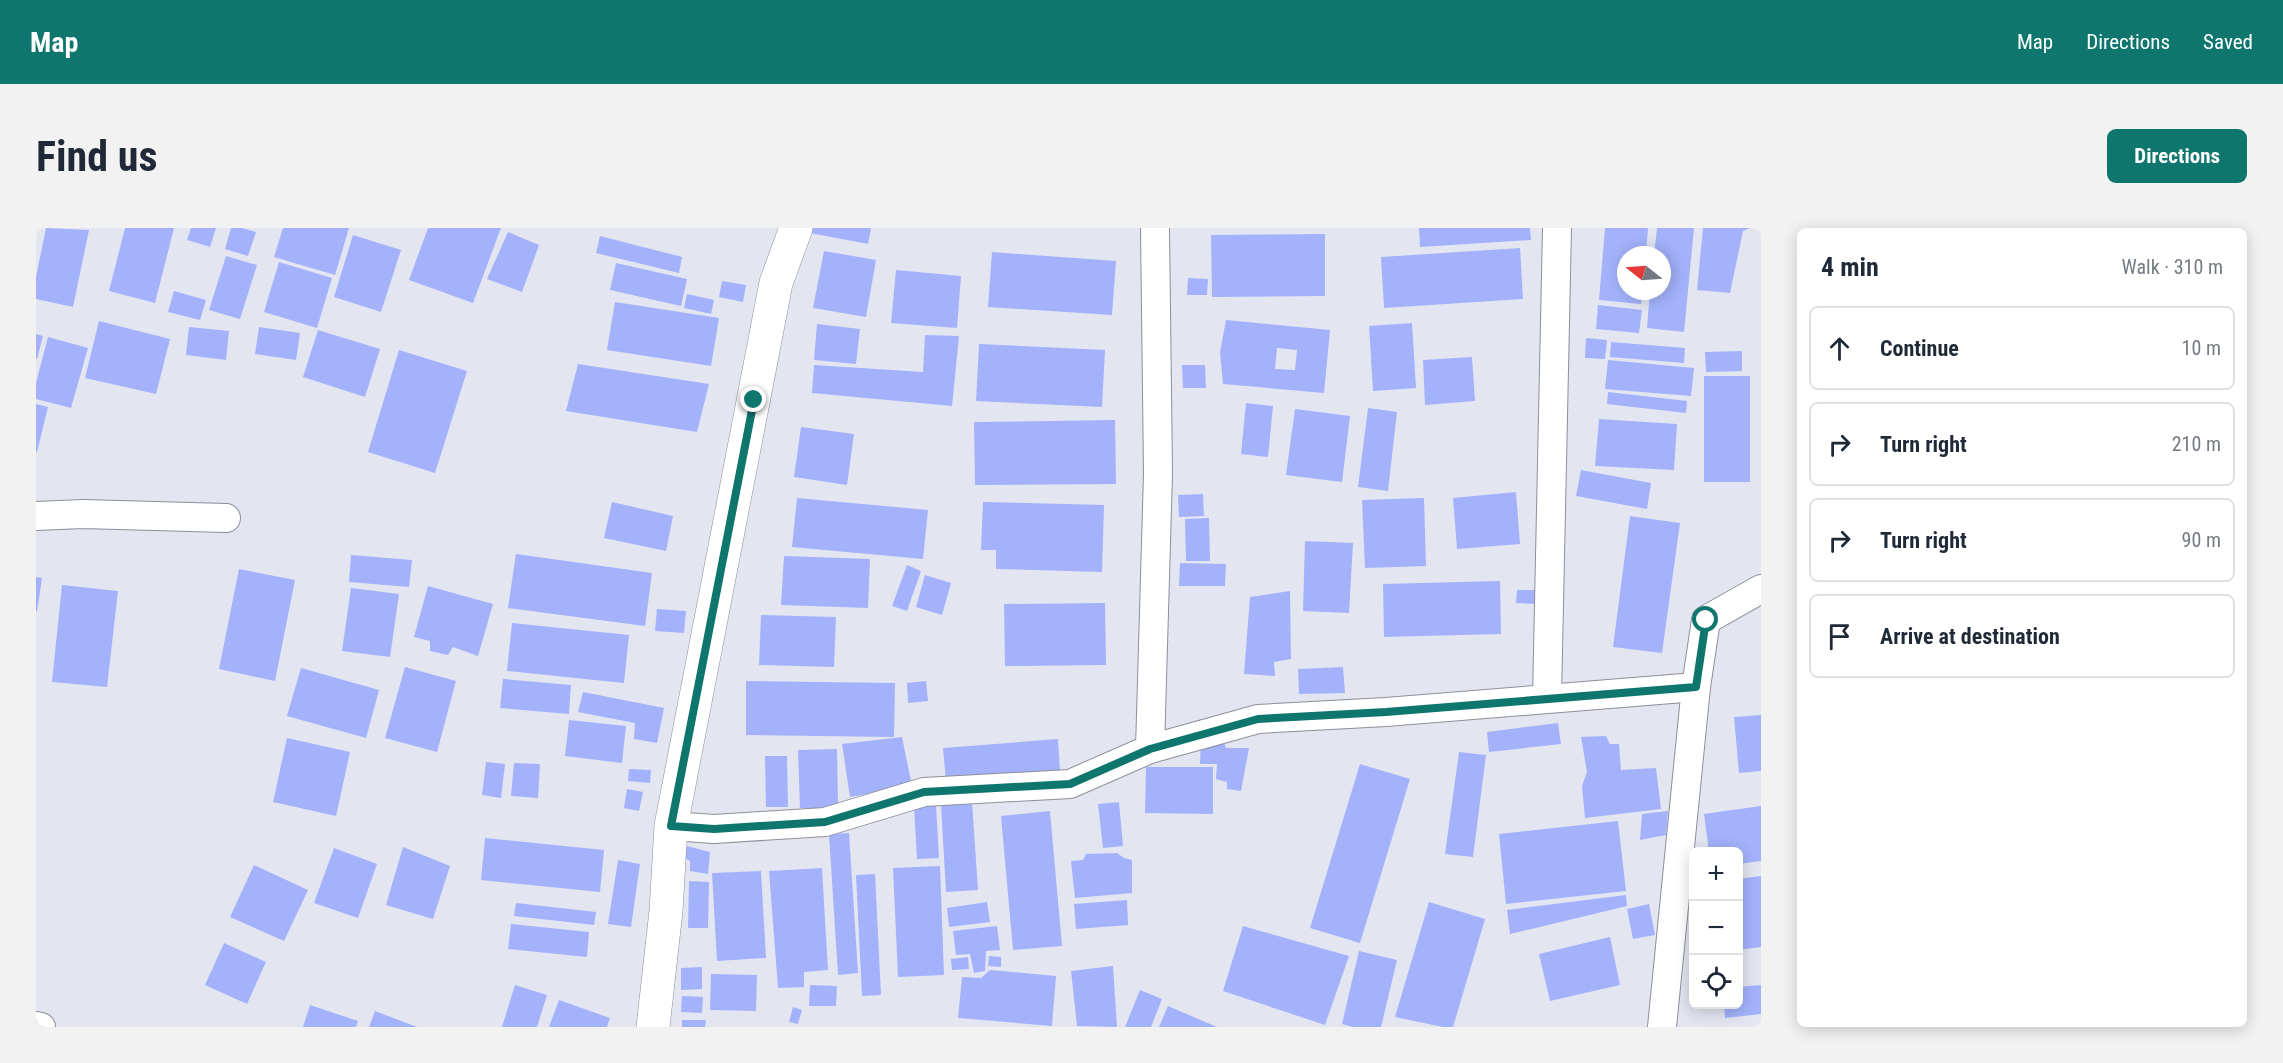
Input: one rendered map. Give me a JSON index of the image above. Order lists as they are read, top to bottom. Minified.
{"north":"left","page":{"header":"Map","nav":["Map","Directions","Saved"],"buttons":"Directions","title":"Find us","heading":["4 min","Walk · 310 m"],"list":[["Continue","10 m"],["Turn right","210 m"],["Turn right","90 m"],"Arrive at destination"],"map_buttons":["+","−"]}}
